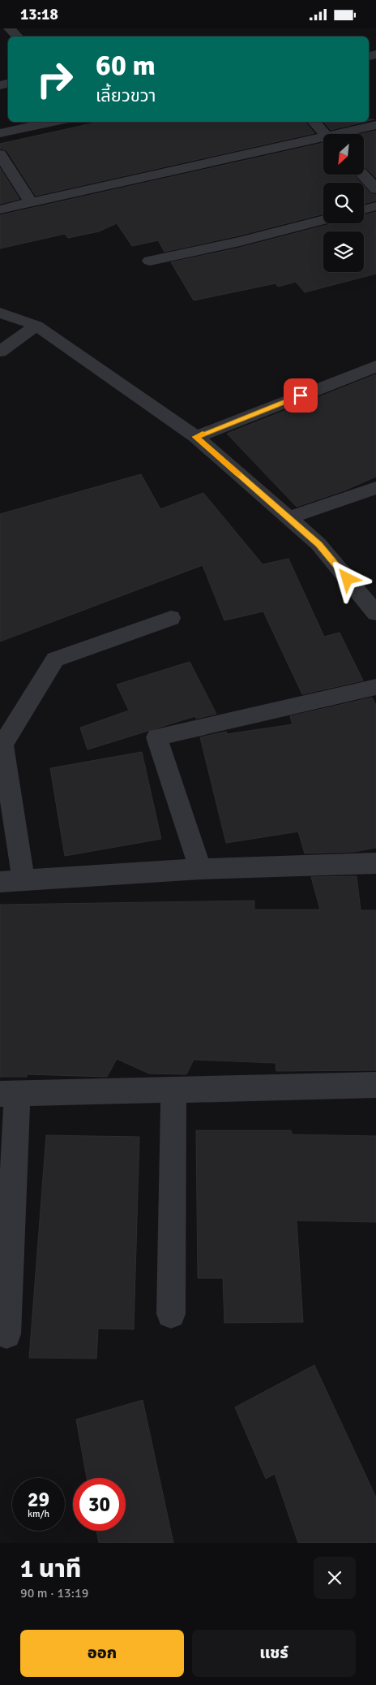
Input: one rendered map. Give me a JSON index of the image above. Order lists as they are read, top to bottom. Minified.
{"north":"bottom left","page":{"status":"13:18","turn":["60 m","เลี้ยวขวา"],"speed":"29 km/h","limit":"30","heading":["1 นาที","90 m · 13:19"],"buttons":["ออก","แชร์"]}}
